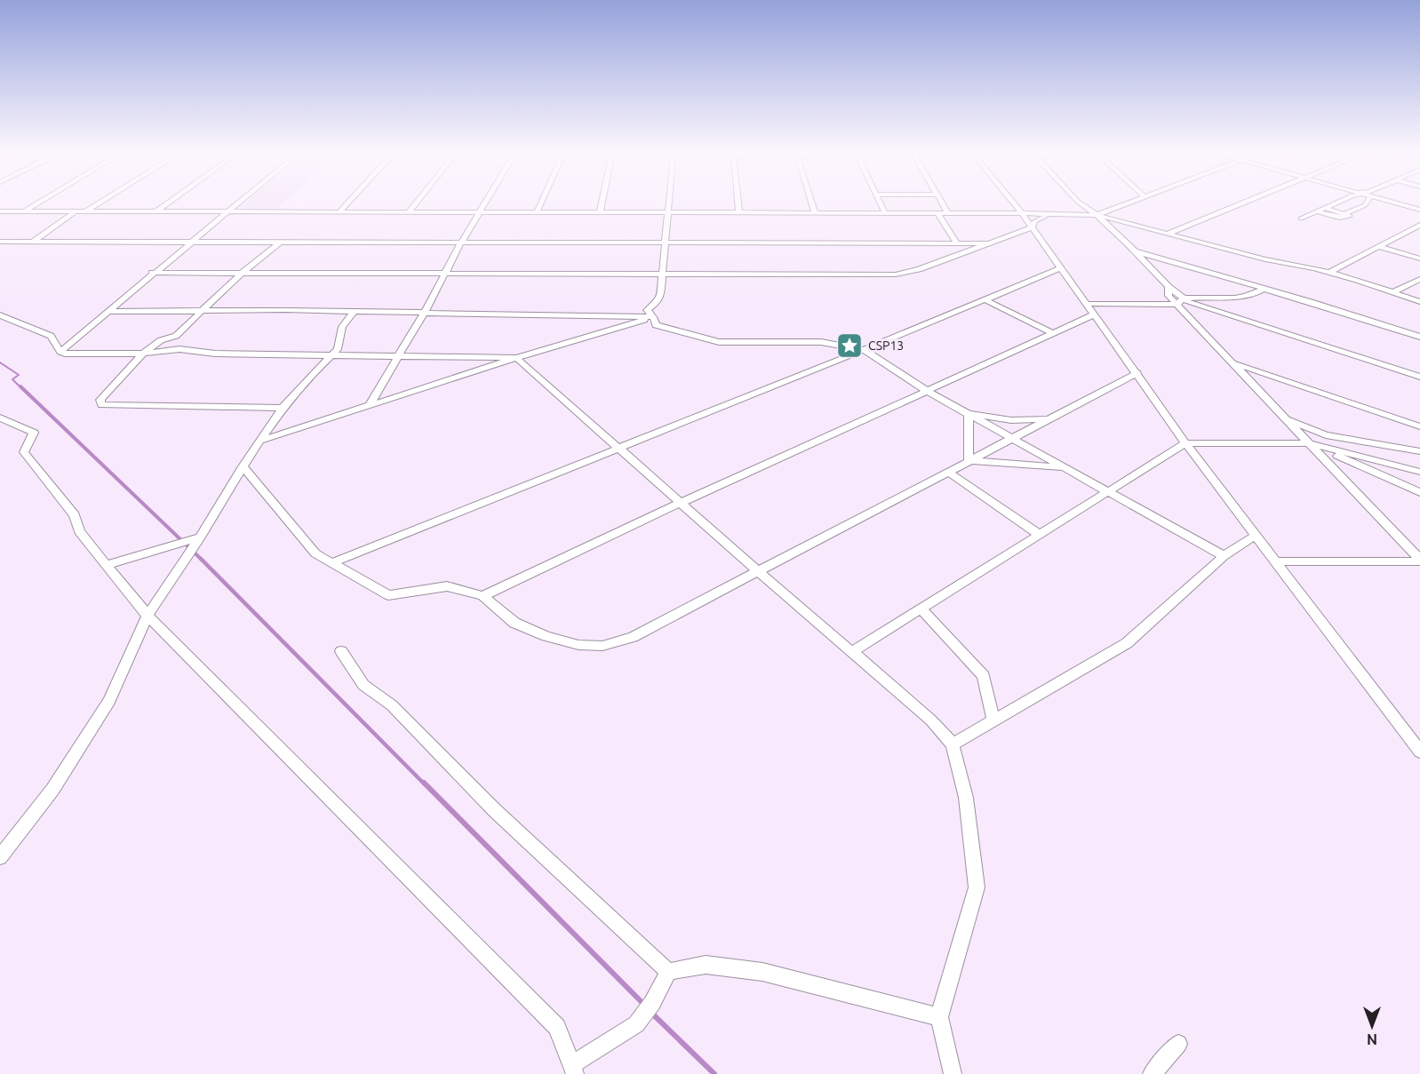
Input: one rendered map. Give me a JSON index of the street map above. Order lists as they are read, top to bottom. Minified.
{"places":{"place":["CSP13"]},"north":"bottom"}
